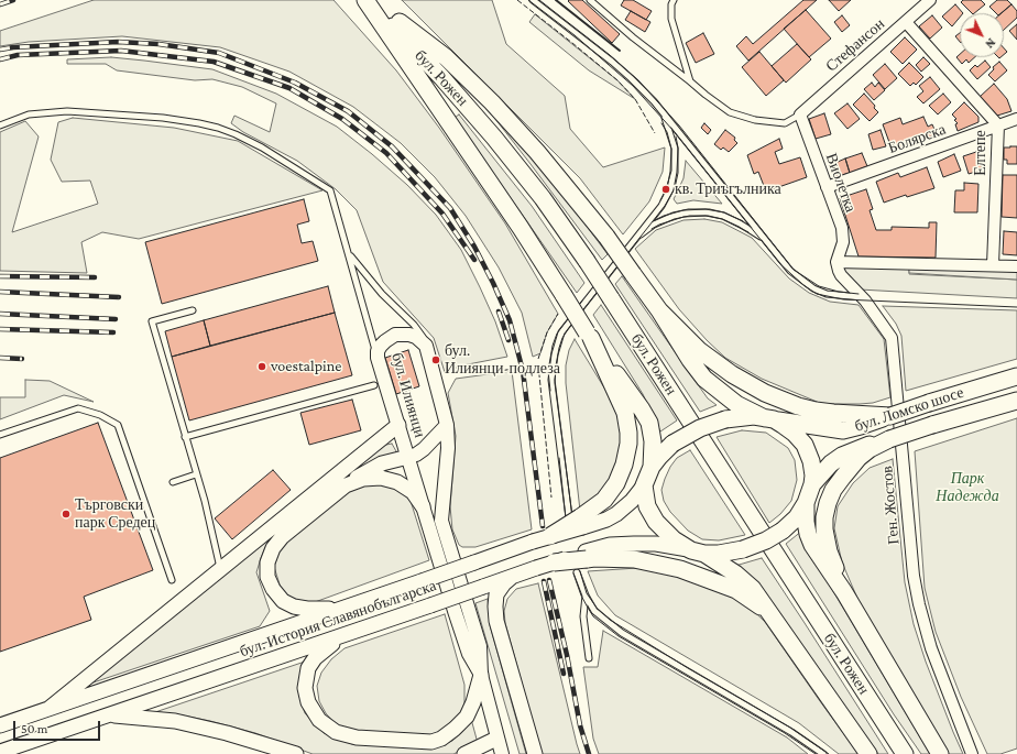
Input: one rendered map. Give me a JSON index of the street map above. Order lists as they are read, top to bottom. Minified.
{"streets":{"main road":["бул. Рожен","бул. Ломско шосе","бул. История Славянобългарска"],"street":["Стефансон","Болярска","Елтепе","Виолетка","бул. Илиянци","Ген. Жостов"]},"crossings":[["Стефансон","Елтепе"],["Стефансон","Виолетка"],["бул. Рожен","бул. Ломско шосе"],["Болярска","Елтепе"],["Болярска","Виолетка"],["Виолетка","Ген. Жостов"]],"parks":["Парк Надежда"],"places":["кв. Триъгълника","бул. Илиянци-подлеза","voestalpine","Търговски парк Средец"],"scale_bar":"50 m","north":"bottom right"}
